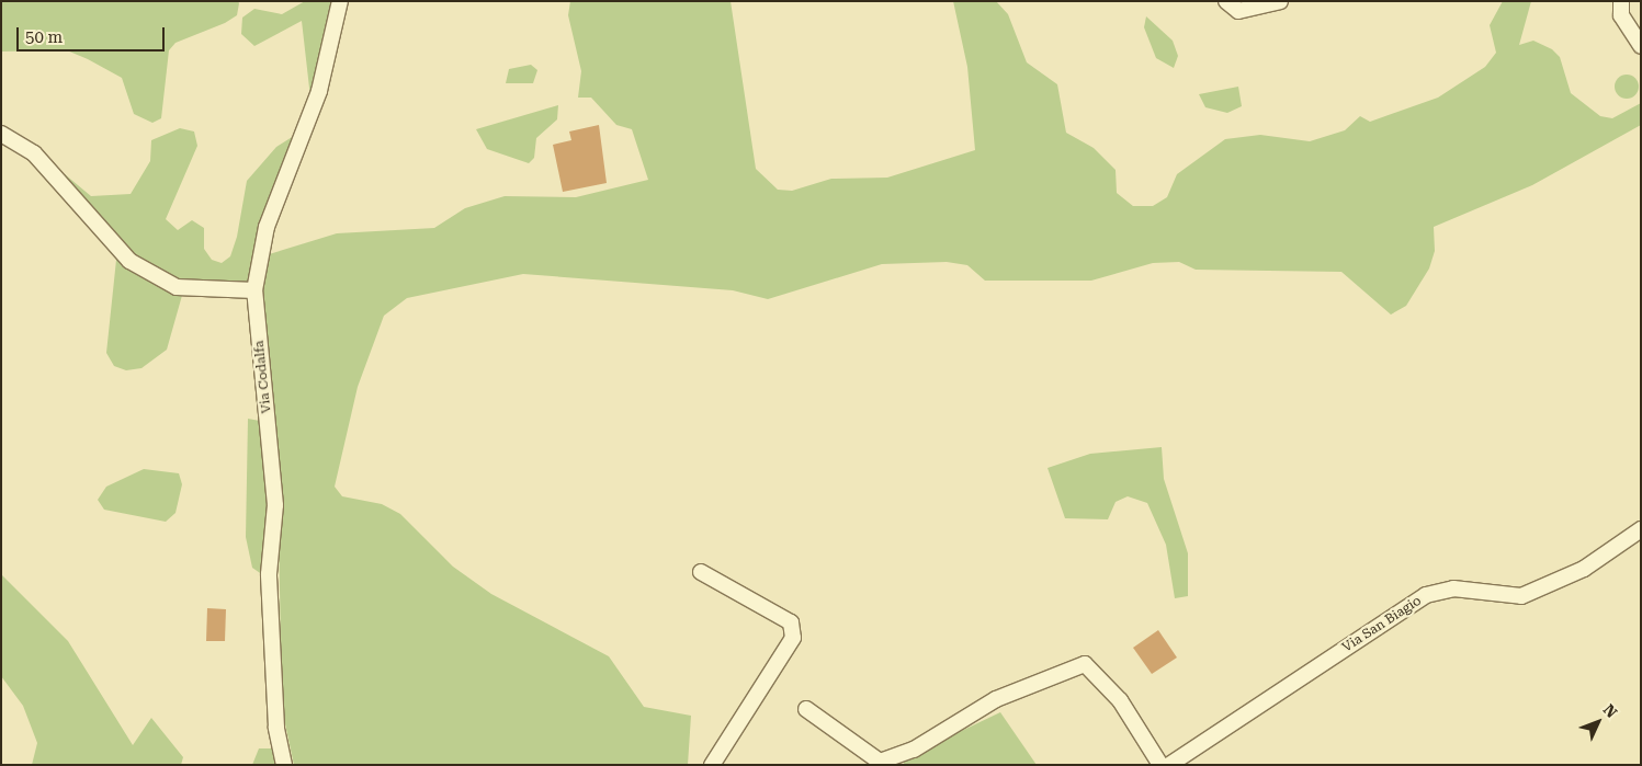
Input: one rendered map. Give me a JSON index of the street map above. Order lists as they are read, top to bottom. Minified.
{"streets":{"street":["Via Codalfa","Via San Biagio"]},"scale_bar":"50 m","north":"top right"}
